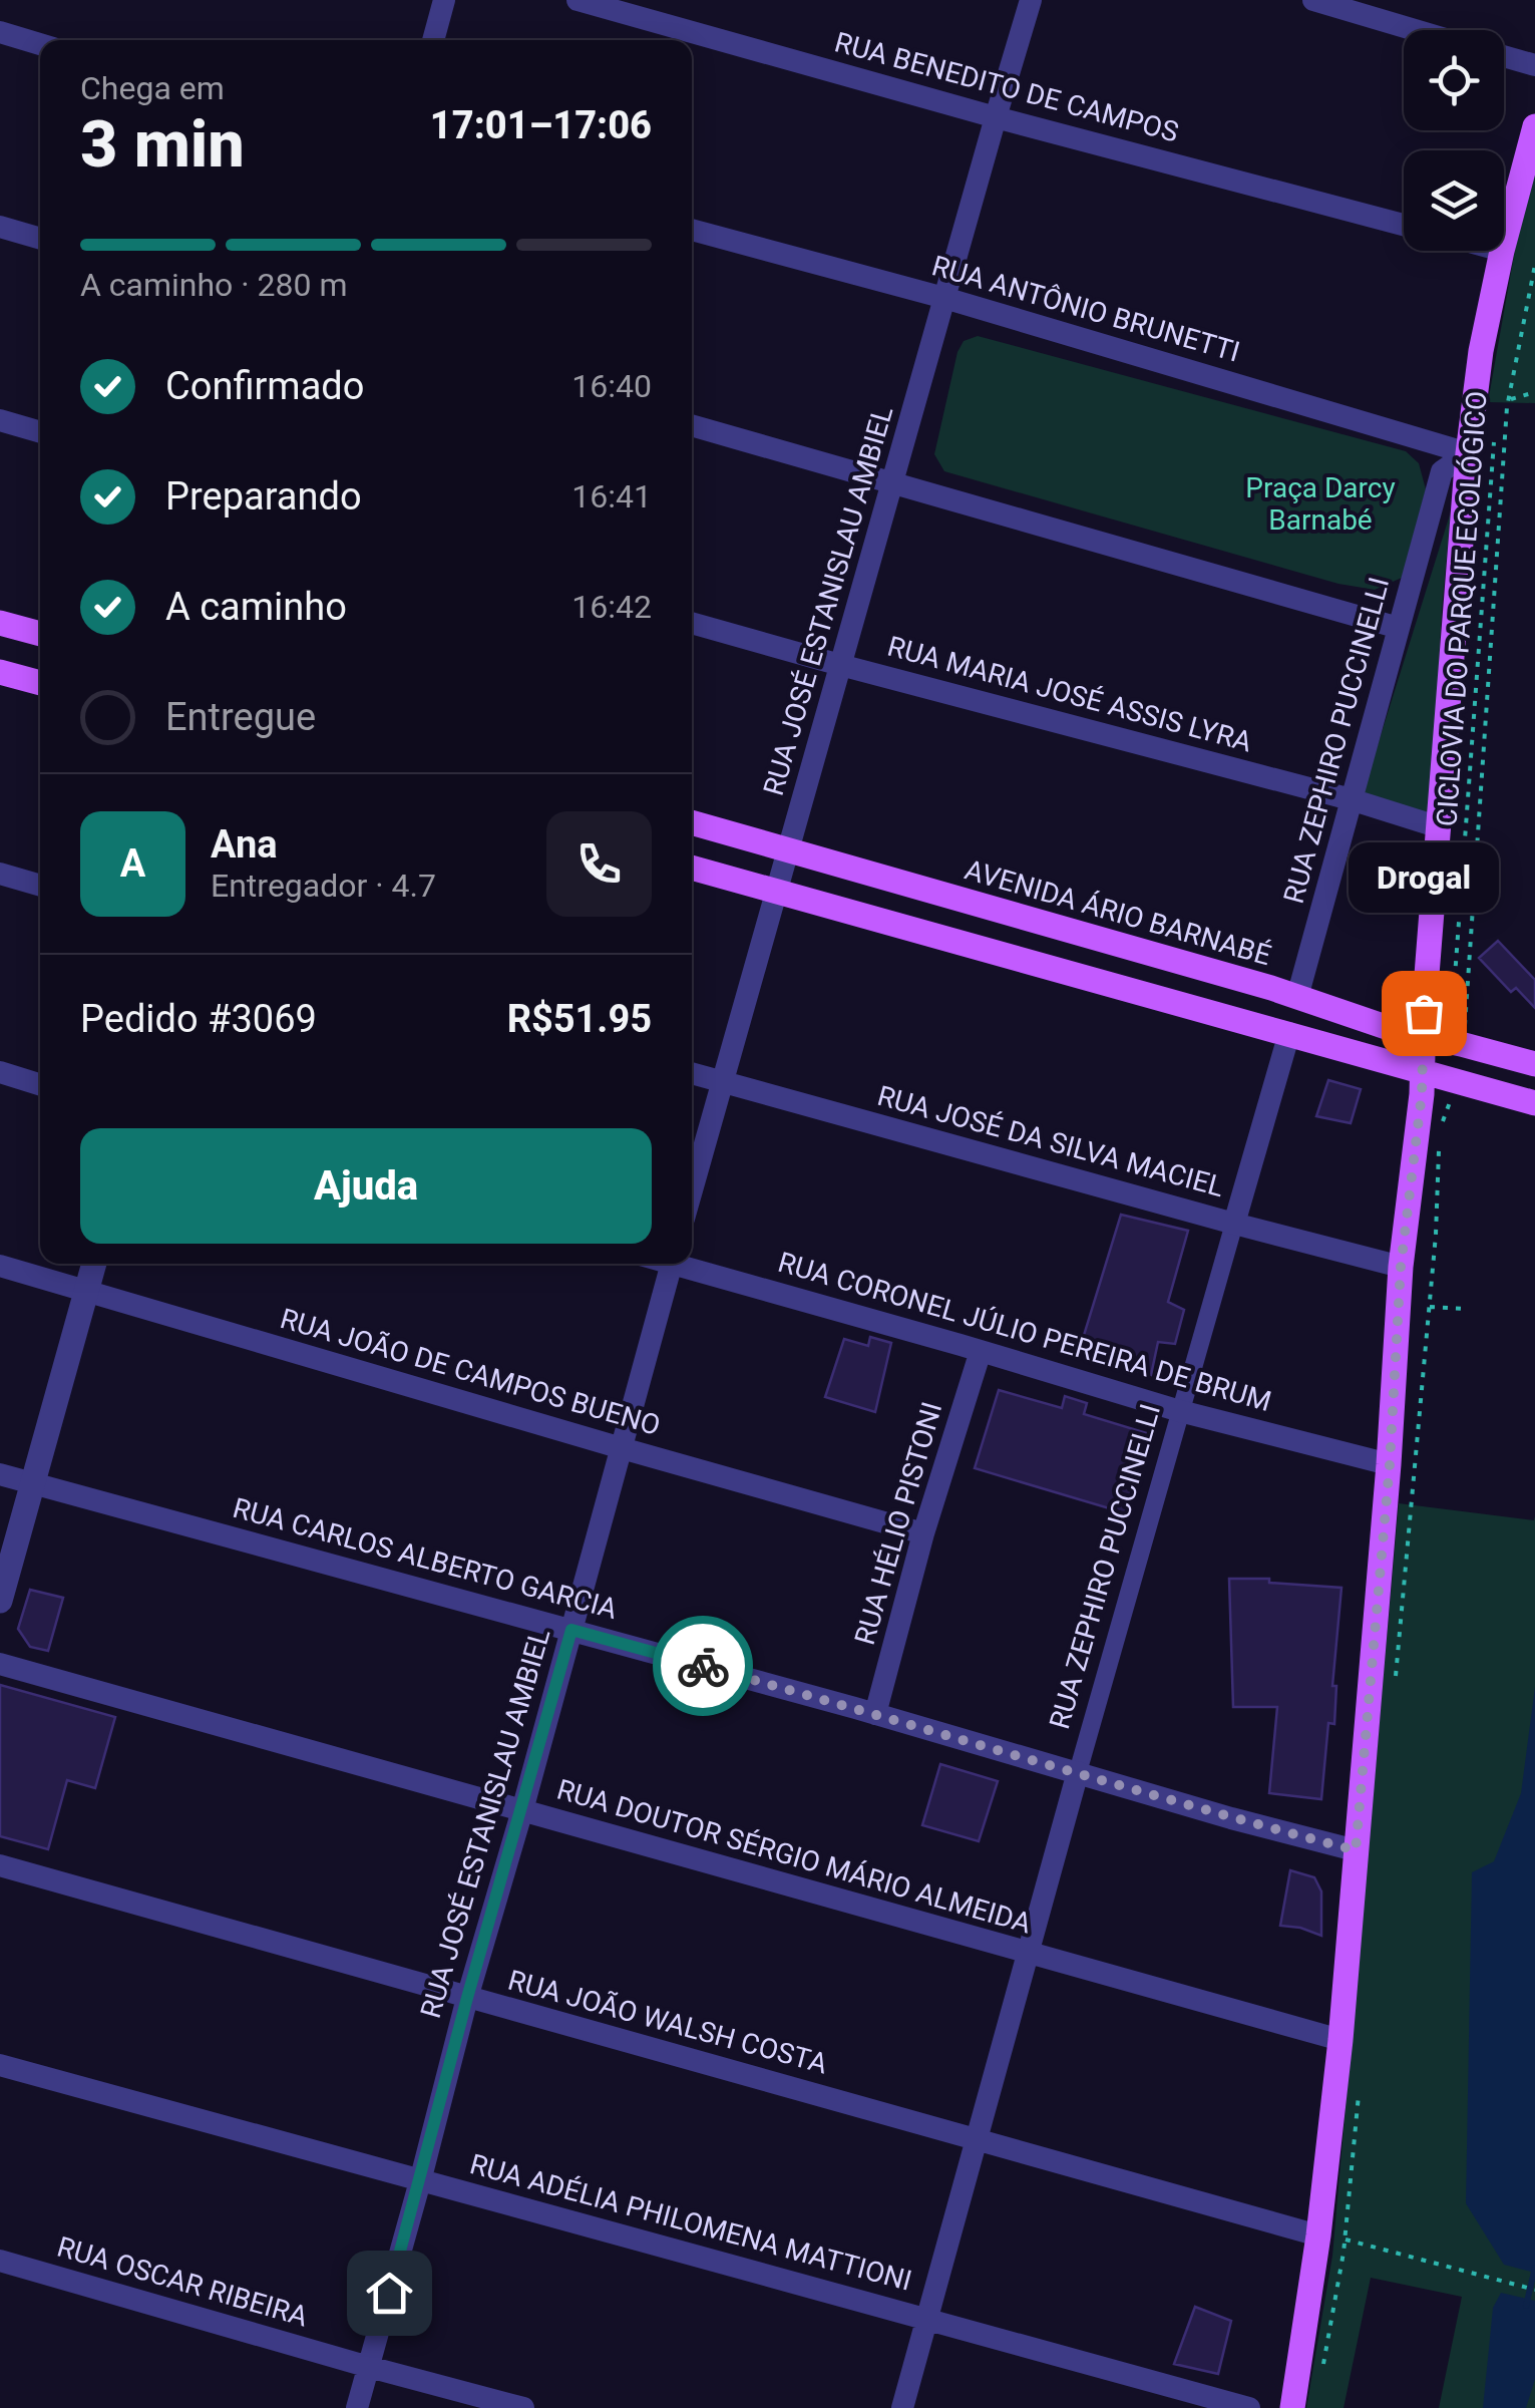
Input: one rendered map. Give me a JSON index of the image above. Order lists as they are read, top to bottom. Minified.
{"streets":{"main road":["AVENIDA ÁRIO BARNABÉ"],"street":["RUA BENEDITO DE CAMPOS","RUA ANTÔNIO BRUNETTI","RUA JOSÉ ESTANISLAU AMBIEL","RUA MARIA JOSÉ ASSIS LYRA","RUA ZEPHIRO PUCCINELLI","RUA JOSÉ DA SILVA MACIEL","RUA CORONEL JÚLIO PEREIRA DE BRUM","RUA JOÃO DE CAMPOS BUENO","RUA HÉLIO PISTONI","RUA CARLOS ALBERTO GARCIA","RUA DOUTOR SÉRGIO MÁRIO ALMEIDA","RUA JOÃO WALSH COSTA","RUA ADÉLIA PHILOMENA MATTIONI","RUA OSCAR RIBEIRA"],"path":["CICLOVIA DO PARQUE ECOLÓGICO"]},"crossings":[["RUA BENEDITO DE CAMPOS","RUA JOSÉ ESTANISLAU AMBIEL"],["RUA ANTÔNIO BRUNETTI","RUA JOSÉ ESTANISLAU AMBIEL"],["RUA ANTÔNIO BRUNETTI","RUA ZEPHIRO PUCCINELLI"],["RUA JOSÉ ESTANISLAU AMBIEL","RUA MARIA JOSÉ ASSIS LYRA"],["RUA JOSÉ ESTANISLAU AMBIEL","AVENIDA ÁRIO BARNABÉ"],["RUA JOSÉ ESTANISLAU AMBIEL","RUA JOSÉ DA SILVA MACIEL"],["RUA JOSÉ ESTANISLAU AMBIEL","RUA JOÃO DE CAMPOS BUENO"],["RUA JOSÉ ESTANISLAU AMBIEL","RUA CARLOS ALBERTO GARCIA"],["RUA JOSÉ ESTANISLAU AMBIEL","RUA DOUTOR SÉRGIO MÁRIO ALMEIDA"],["RUA JOSÉ ESTANISLAU AMBIEL","RUA JOÃO WALSH COSTA"],["RUA JOSÉ ESTANISLAU AMBIEL","RUA ADÉLIA PHILOMENA MATTIONI"],["RUA JOSÉ ESTANISLAU AMBIEL","RUA OSCAR RIBEIRA"],["RUA MARIA JOSÉ ASSIS LYRA","RUA ZEPHIRO PUCCINELLI"],["RUA ZEPHIRO PUCCINELLI","AVENIDA ÁRIO BARNABÉ"],["RUA ZEPHIRO PUCCINELLI","RUA JOSÉ DA SILVA MACIEL"],["RUA ZEPHIRO PUCCINELLI","RUA CORONEL JÚLIO PEREIRA DE BRUM"],["RUA ZEPHIRO PUCCINELLI","RUA CARLOS ALBERTO GARCIA"],["RUA ZEPHIRO PUCCINELLI","RUA DOUTOR SÉRGIO MÁRIO ALMEIDA"],["RUA ZEPHIRO PUCCINELLI","RUA JOÃO WALSH COSTA"],["RUA ZEPHIRO PUCCINELLI","RUA ADÉLIA PHILOMENA MATTIONI"],["RUA CORONEL JÚLIO PEREIRA DE BRUM","RUA HÉLIO PISTONI"],["RUA JOÃO DE CAMPOS BUENO","RUA HÉLIO PISTONI"],["RUA HÉLIO PISTONI","RUA CARLOS ALBERTO GARCIA"]],"parks":["Praça Darcy Barnabé"],"places":["Drogal"],"page":{"heading":["3 min","Chega em","17:01–17:06"],"panel":["Ana","Entregador · 4.7","Pedido #3069","R$51.95"],"bar":"A caminho · 280 m","list":[["Confirmado","16:40"],["Preparando","16:41"],["A caminho","16:42"],"Entregue"],"round":"A","bubble":"Drogal","buttons":"Ajuda"}}
